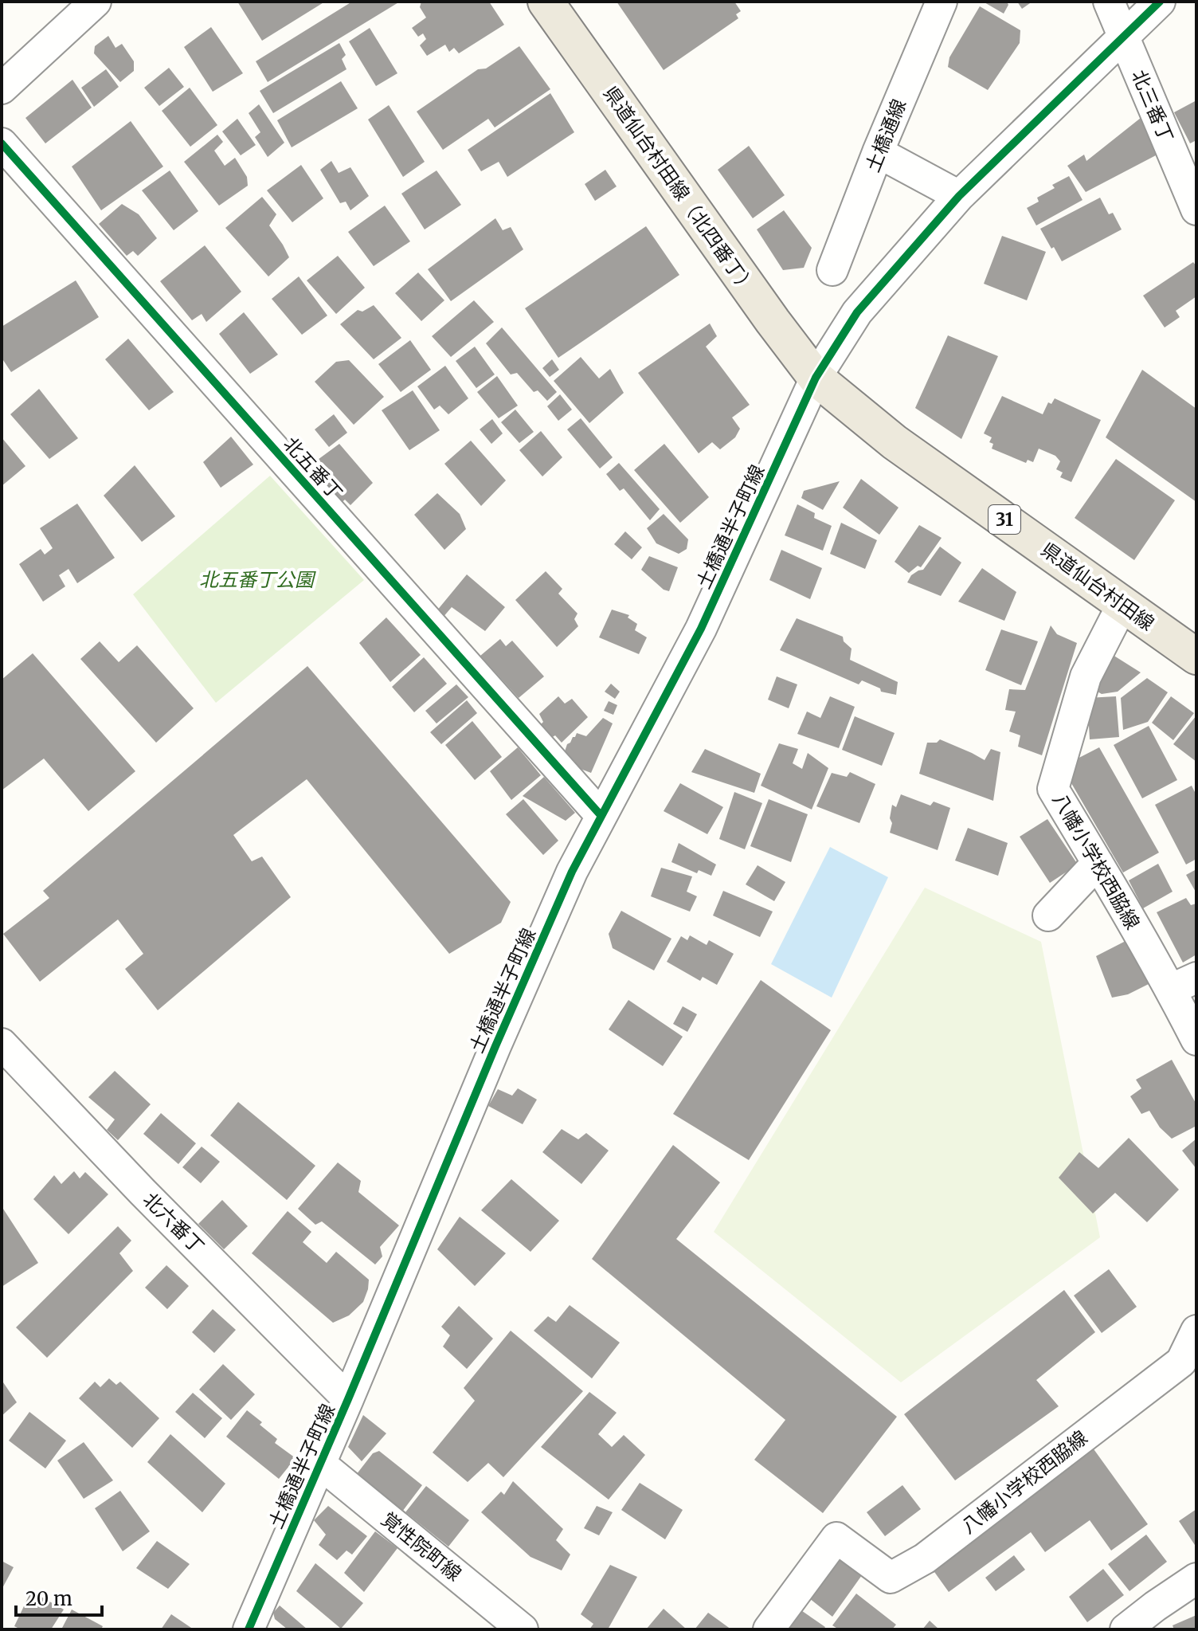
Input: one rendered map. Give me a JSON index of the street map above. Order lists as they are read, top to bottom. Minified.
{"streets":{"main road":["県道仙台村田線（北四番丁）","31","県道仙台村田線"],"street":["北三番丁","土橋通線","北五番丁","土橋通半子町線","八幡小学校西脇線","北六番丁","覚性院町線"]},"crossings":[["北三番丁","土橋通半子町線"],["県道仙台村田線（北四番丁）","土橋通半子町線"],["県道仙台村田線（北四番丁）","県道仙台村田線"],["北五番丁","土橋通半子町線"],["土橋通半子町線","県道仙台村田線"],["土橋通半子町線","北六番丁"],["土橋通半子町線","覚性院町線"],["県道仙台村田線","八幡小学校西脇線"]],"parks":["北五番丁公園"],"scale_bar":"20 m"}
